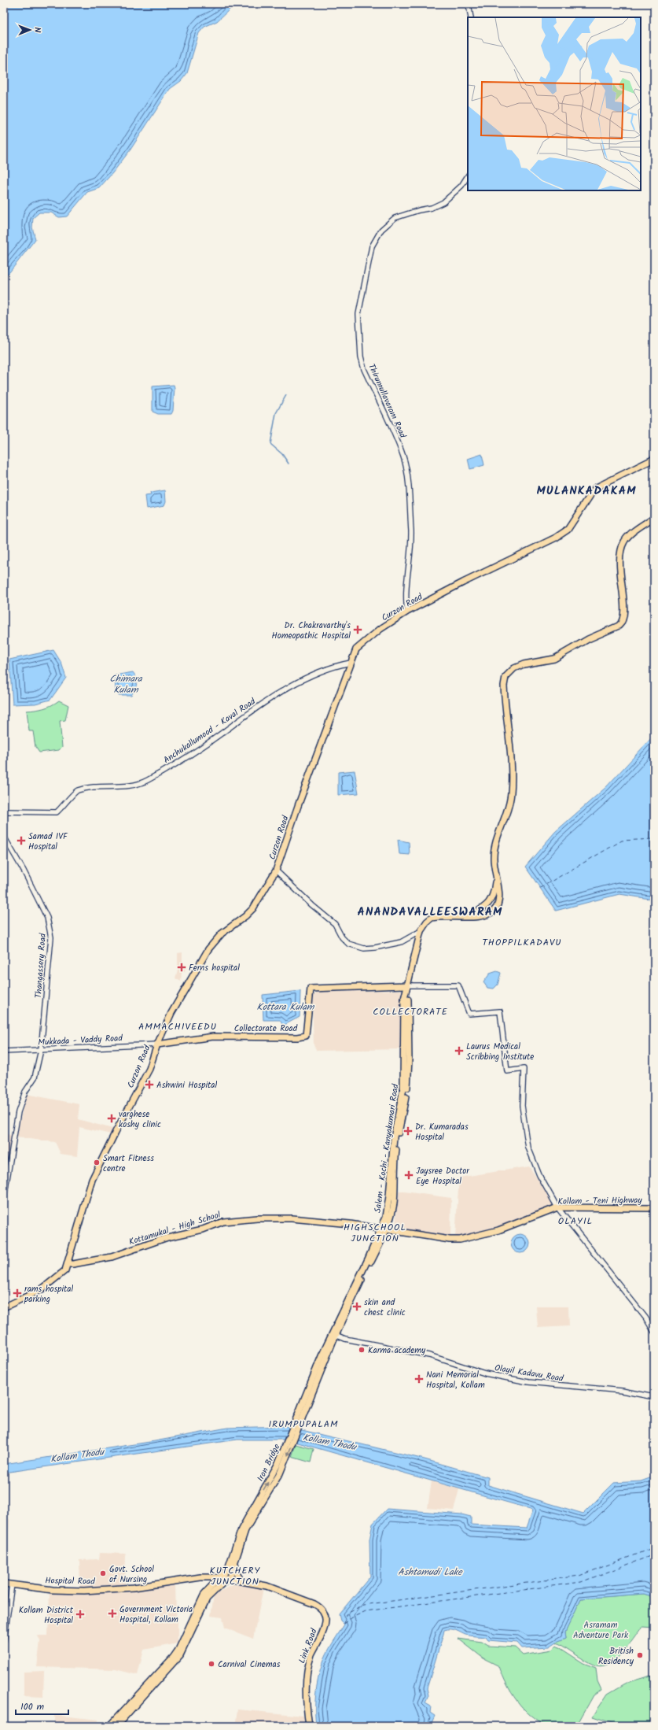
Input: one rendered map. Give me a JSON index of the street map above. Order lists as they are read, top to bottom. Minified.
{"streets":{"main road":["Curzon Road","Collectorate Road","Salem - Kochi - Kanyakumari Road","Kollam - Teni Highway","Kottamukal - High School","Iron Bridge","Hospital Road","Link Road"],"street":["Thirumullavaram Road","Anchukallumood - Kaval Road","Thangassery Road","Mukkada - Vaddy Road","Olayil Kadavu Road"]},"crossings":[["Thirumullavaram Road","Curzon Road"],["Curzon Road","Anchukallumood - Kaval Road"],["Curzon Road","Collectorate Road"],["Curzon Road","Mukkada - Vaddy Road"],["Curzon Road","Kottamukal - High School"],["Thangassery Road","Mukkada - Vaddy Road"],["Collectorate Road","Mukkada - Vaddy Road"],["Collectorate Road","Salem - Kochi - Kanyakumari Road"],["Salem - Kochi - Kanyakumari Road","Kollam - Teni Highway"],["Salem - Kochi - Kanyakumari Road","Kottamukal - High School"],["Salem - Kochi - Kanyakumari Road","Olayil Kadavu Road"],["Salem - Kochi - Kanyakumari Road","Iron Bridge"],["Kollam - Teni Highway","Kottamukal - High School"],["Iron Bridge","Hospital Road"]],"districts":["MULANKADAKAM","ANANDAVALLEESWARAM","THOPPILKADAVU","COLLECTORATE","AMMACHIVEEDU","OLAYIL","HIGHSCHOOL JUNCTION","IRUMPUPALAM","KUTCHERY JUNCTION"],"water":["Chimara Kulam","Kottara Kulam","Kollam Thodu","Ashtamudi Lake"],"parks":["Asramam Adventure Park"],"places":{"health":["Dr. Chakravarthy's Homeopathic Hospital","Samad IVF Hospital","Ferns hospital","Laurus Medical Scribbing Institute","Ashwini Hospital","varghese koshy clinic","Dr. Kumaradas Hospital","Jaysree Doctor Eye Hospital","rams hospital parking","skin and chest clinic","Nani Memorial Hospital, Kollam","Government Victoria Hospital, Kollam","Kollam District Hospital"],"other":["Smart Fitness centre","Karma academy","Govt. School of Nursing","British Residency","Carnival Cinemas"]},"scale_bar":"100 m","north":"right"}
